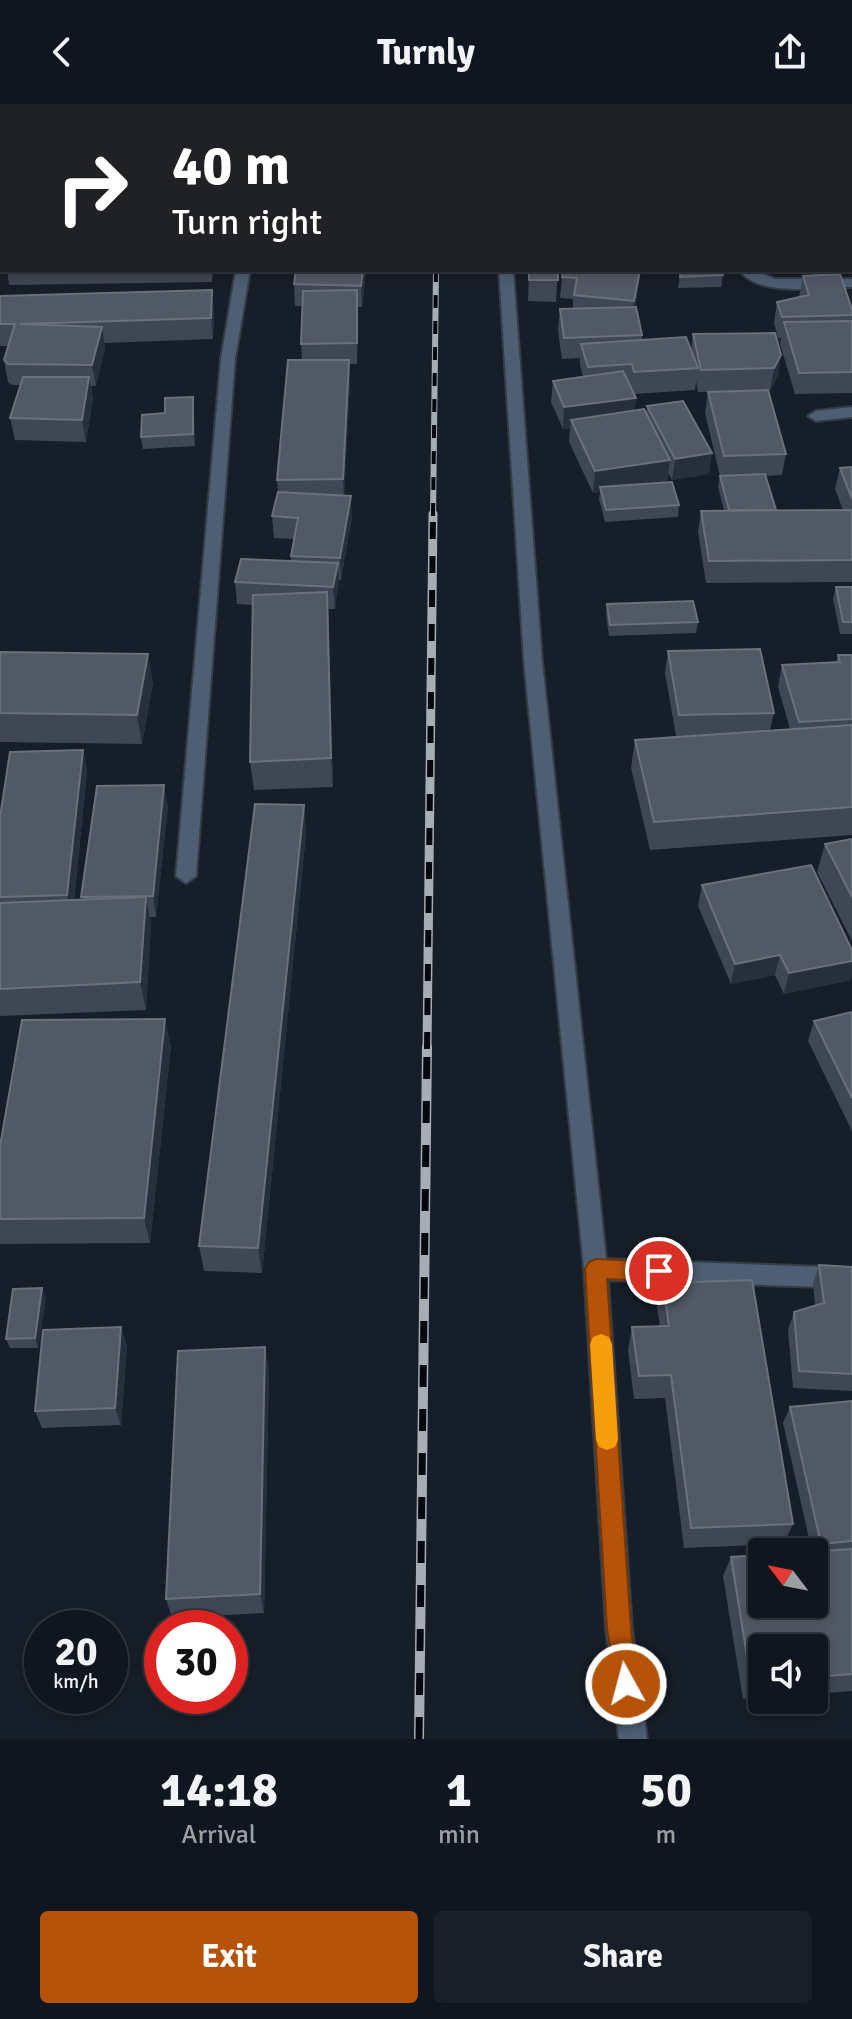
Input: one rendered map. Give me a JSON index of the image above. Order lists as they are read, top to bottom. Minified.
{"north":"top left","page":{"header":"Turnly","turn":["40 m","Turn right"],"speed":"20 km/h","limit":"30","eta":["14:18","Arrival","1","min","50","m"],"buttons":["Exit","Share"]}}
